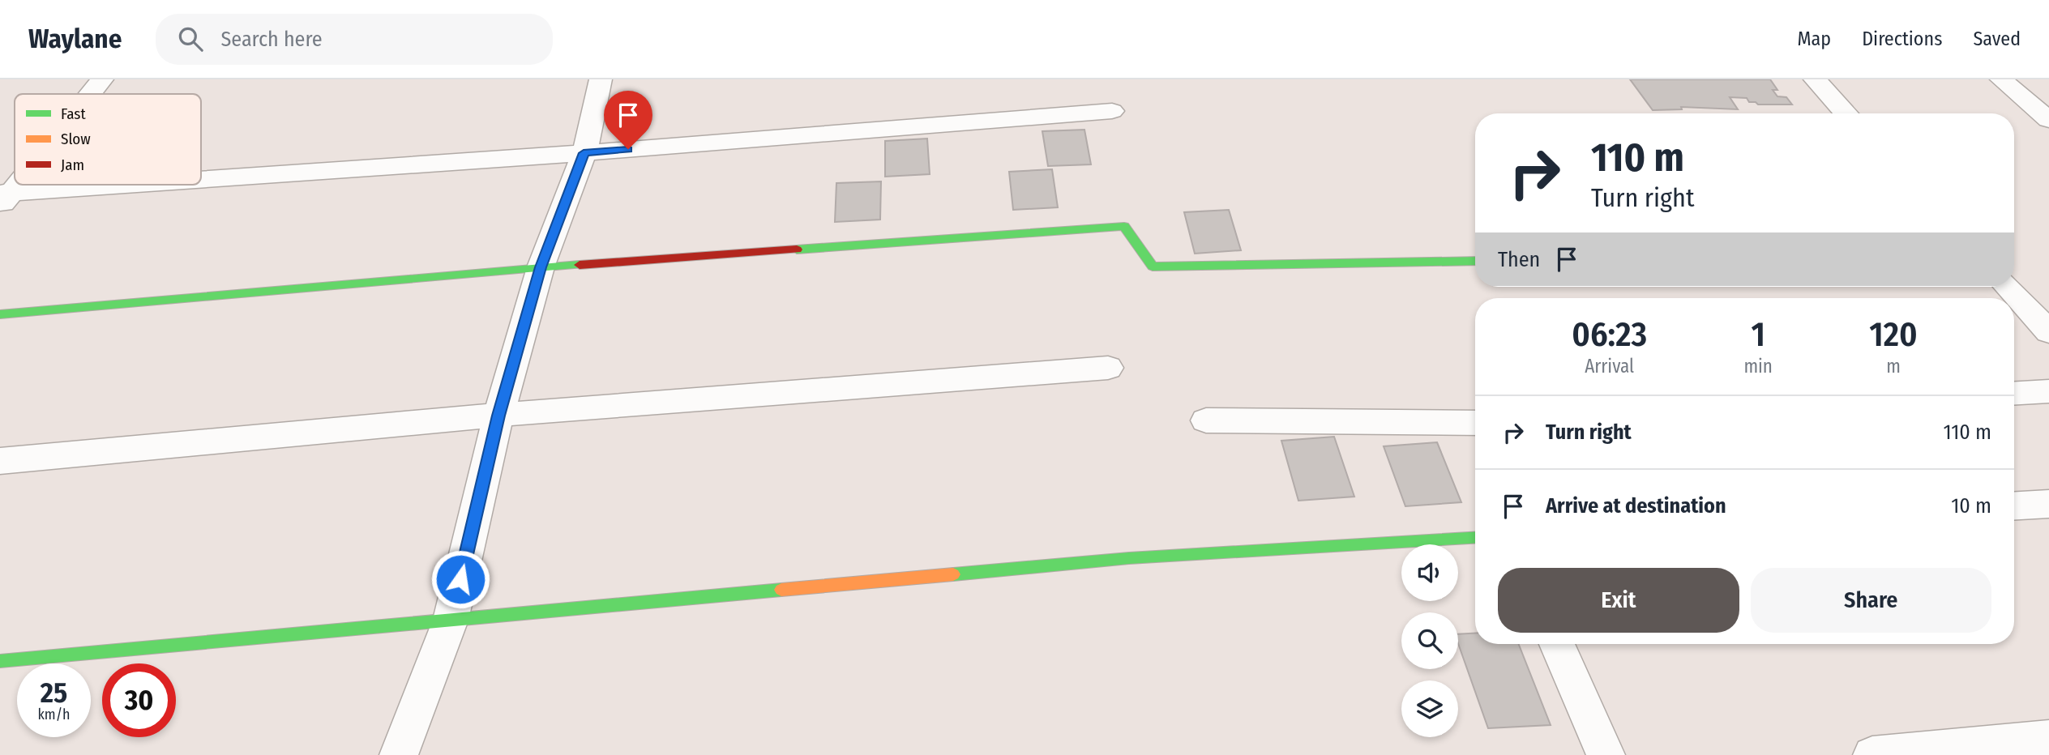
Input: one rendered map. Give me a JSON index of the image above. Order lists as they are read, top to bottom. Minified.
{"legend":["Fast","Slow","Jam"],"page":{"header":"Waylane","search":"Search here","nav":["Map","Directions","Saved"],"turn":["110 m","Turn right"],"then":"Then","eta":["06:23","Arrival","1","min","120","m"],"list":[{"name":"Turn right","value":"110 m"},{"name":"Arrive at destination","value":"10 m"}],"buttons":["Exit","Share"],"speed":"25 km/h","limit":"30"}}
